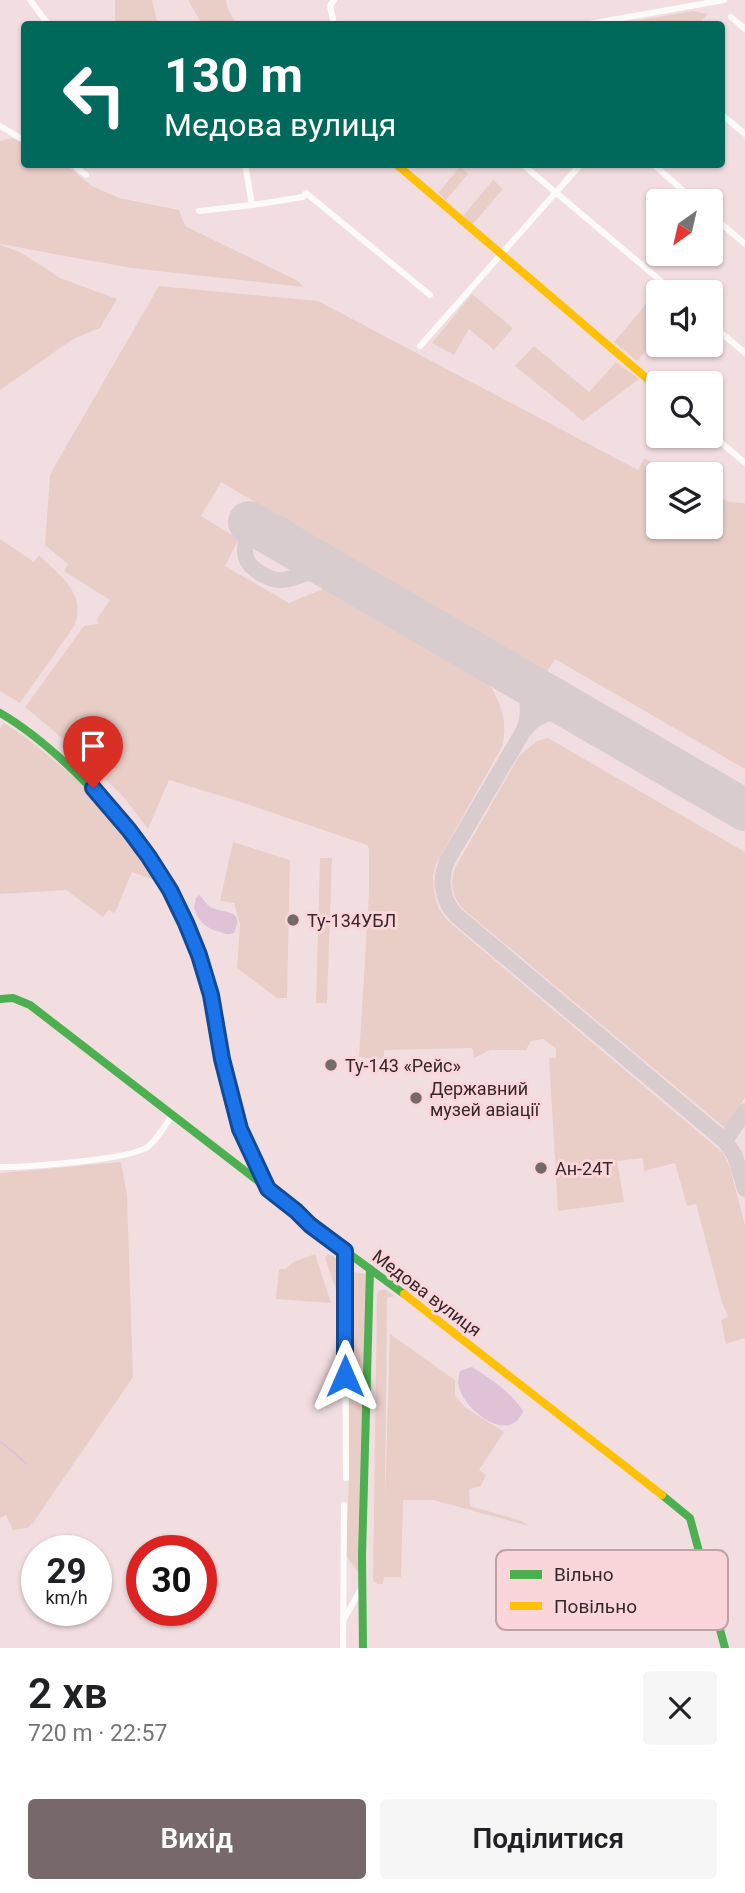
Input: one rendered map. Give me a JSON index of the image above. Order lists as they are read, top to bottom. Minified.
{"streets":{"street":["Медова вулиця"]},"places":["Ту-134УБЛ","Ту-143 «Рейс»","Державний музей авіації","Ан-24Т"],"legend":["Вільно","Повільно"],"north":"bottom left","page":{"turn":["130 m","Медова вулиця"],"speed":"29 km/h","limit":"30","heading":["2 хв","720 m · 22:57"],"buttons":["Вихід","Поділитися"]}}
